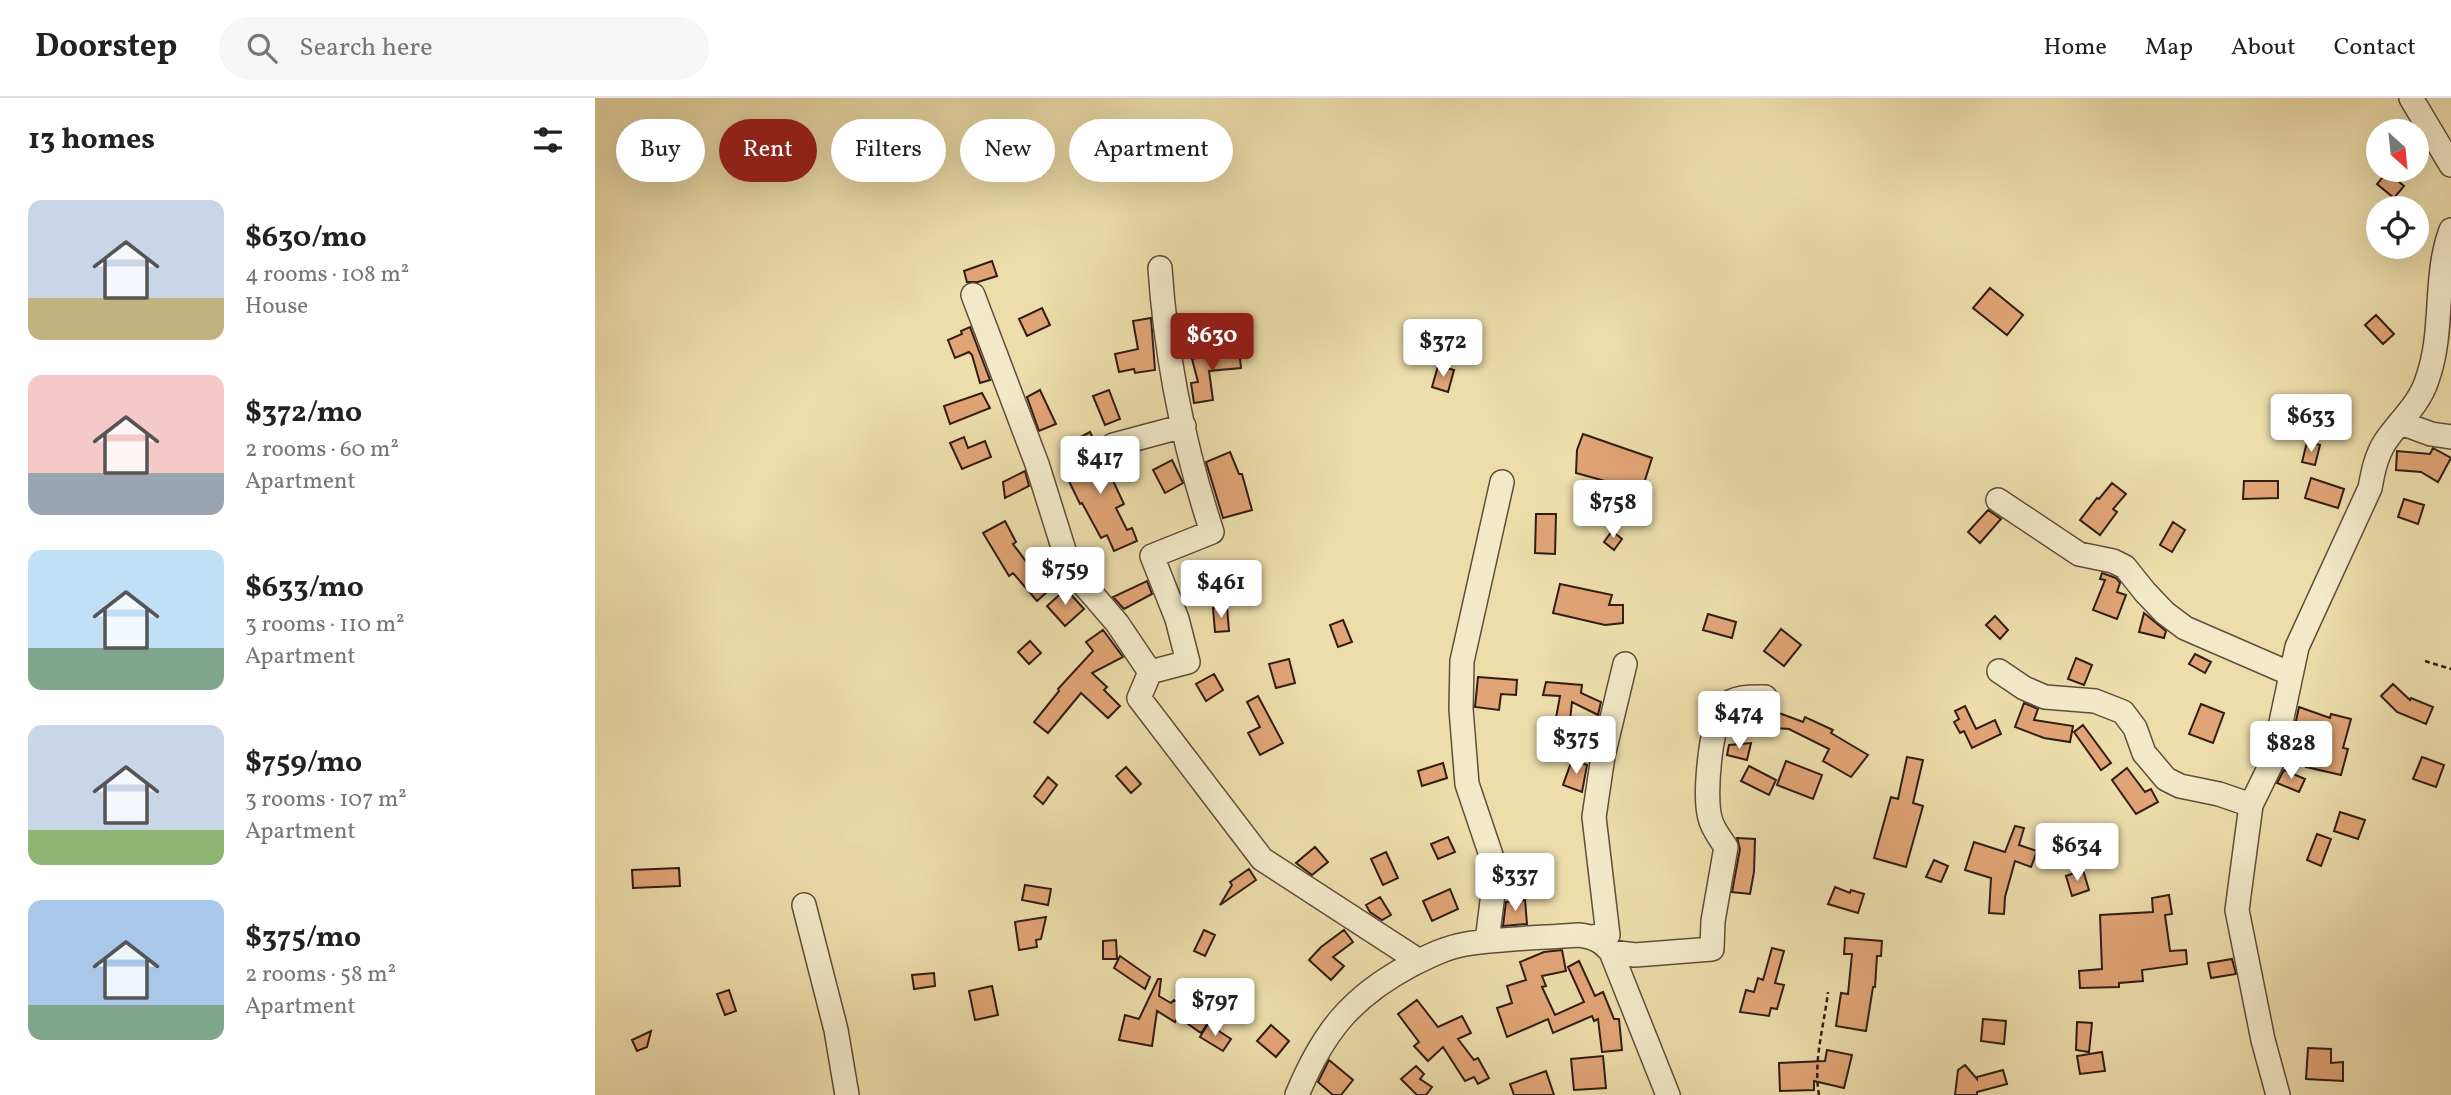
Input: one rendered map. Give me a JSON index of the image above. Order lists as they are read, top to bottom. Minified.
{"north":"bottom right","page":{"header":"Doorstep","search":"Search here","nav":["Home","Map","About","Contact"],"heading":"13 homes","chip":["Buy","Rent","Filters","New","Apartment"],"list":[{"name":"$630/mo","note":"4 rooms · 108 m² · House"},{"name":"$372/mo","note":"2 rooms · 60 m² · Apartment"},{"name":"$633/mo","note":"3 rooms · 110 m² · Apartment"},{"name":"$759/mo","note":"3 rooms · 107 m² · Apartment"},{"name":"$375/mo","note":"2 rooms · 58 m² · Apartment"}],"price":["$630","$372","$633","$417","$758","$759","$461","$474","$375","$828","$634","$337","$797"]}}
